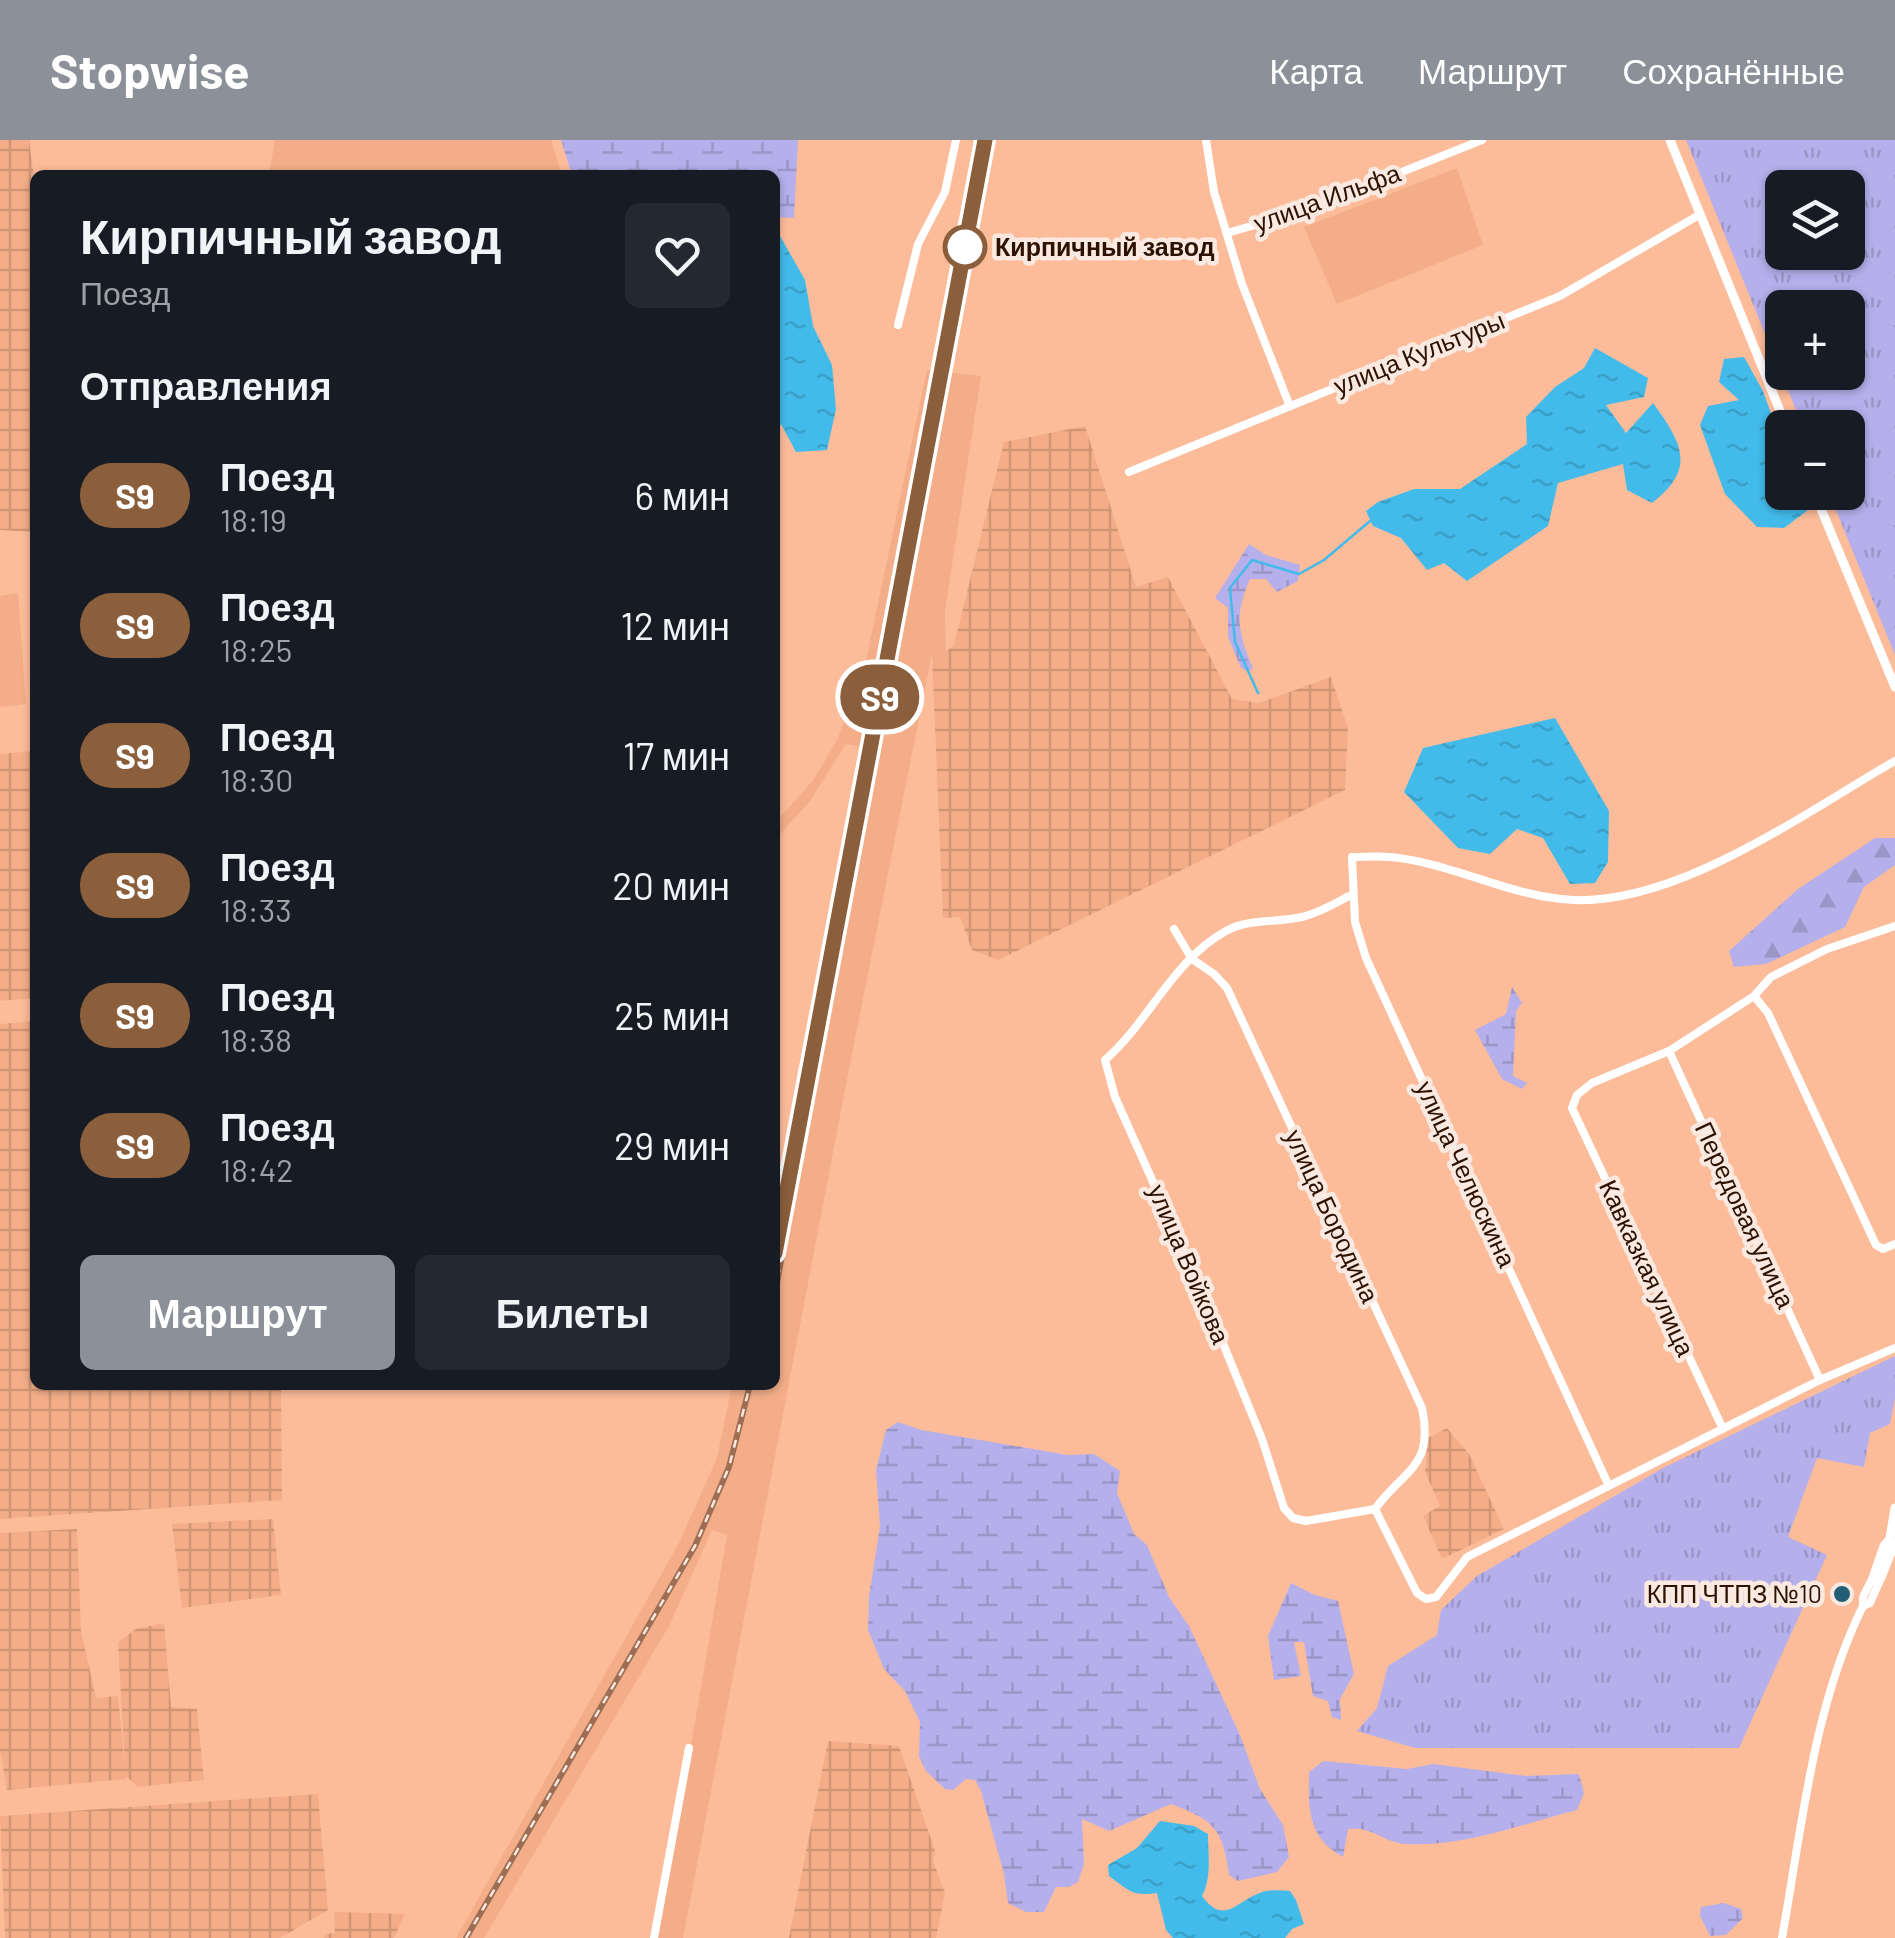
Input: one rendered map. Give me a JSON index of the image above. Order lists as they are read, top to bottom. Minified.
{"streets":{"street":["улица Ильфа","улица Культуры","улица Челюскина","Передовая улица","улица Бородина","улица Войкова","Кавказкая улица"]},"crossings":[["Передовая улица","Кавказкая улица"],["улица Бородина","улица Войкова"]],"places":["Кирпичный завод","КПП ЧТПЗ №10"],"page":{"header":"Stopwise","nav":["Карта","Маршрут","Сохранённые"],"on_map":"S9","map_buttons":["+","−"],"heading":[["Кирпичный завод","Поезд"],"Отправления"],"list":[{"mark":"S9","name":"Поезд","note":"18:19","value":"6 мин"},{"mark":"S9","name":"Поезд","note":"18:25","value":"12 мин"},{"mark":"S9","name":"Поезд","note":"18:30","value":"17 мин"},{"mark":"S9","name":"Поезд","note":"18:33","value":"20 мин"},{"mark":"S9","name":"Поезд","note":"18:38","value":"25 мин"},{"mark":"S9","name":"Поезд","note":"18:42","value":"29 мин"}],"buttons":["Маршрут","Билеты"]}}
